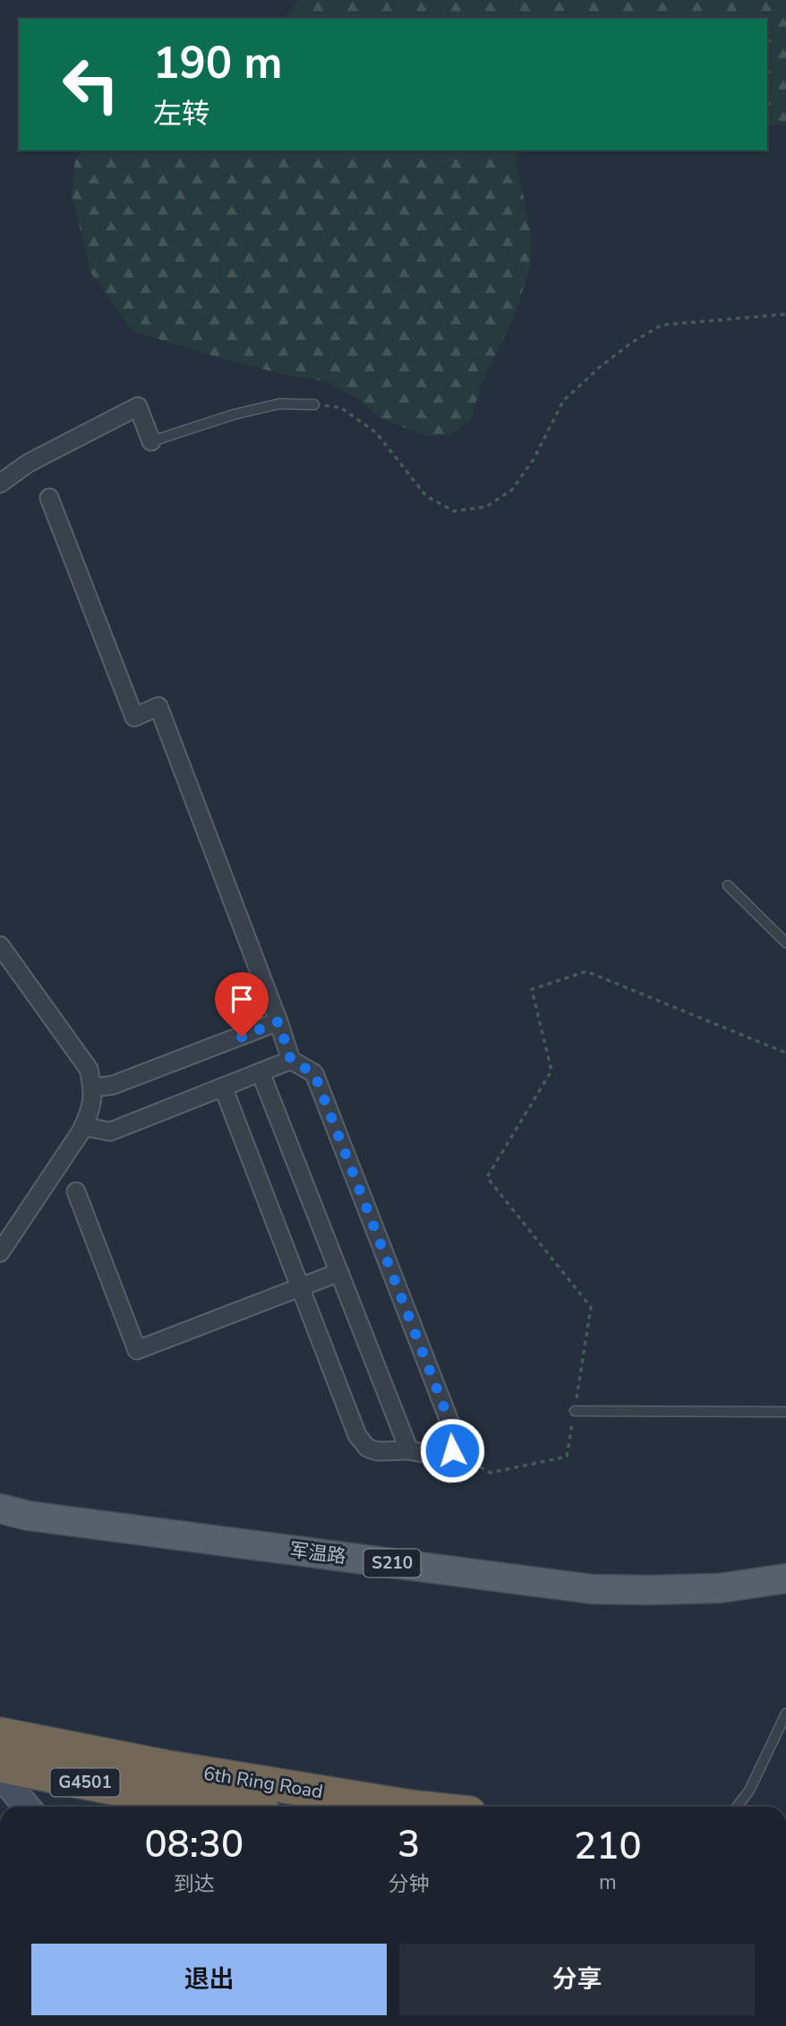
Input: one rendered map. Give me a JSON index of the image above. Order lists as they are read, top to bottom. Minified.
{"streets":{"highway":["G4501","6th Ring Road"],"main road":["军温路","S210"]},"page":{"turn":["190 m","左转"],"eta":["08:30","到达","3","分钟","210","m"],"buttons":["退出","分享"]}}
